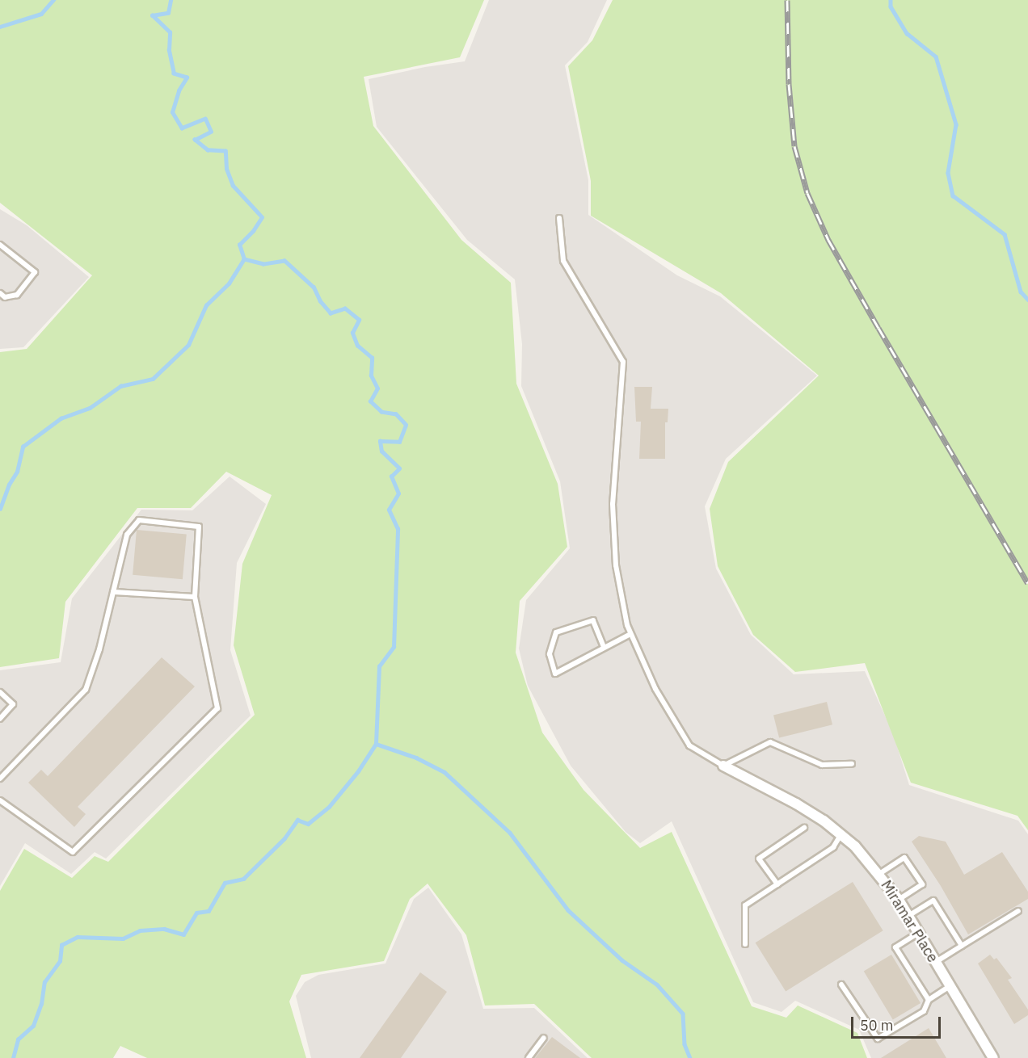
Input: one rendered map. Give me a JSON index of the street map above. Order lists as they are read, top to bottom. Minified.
{"streets":{"street":["Miramar Place"]},"scale_bar":"50 m"}
